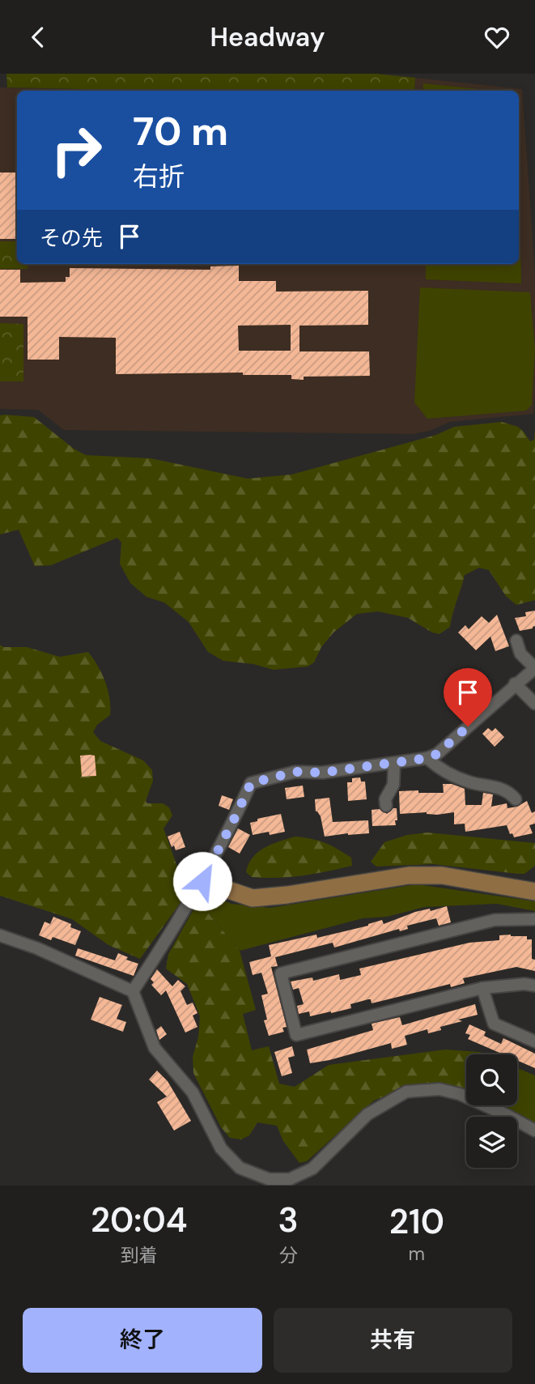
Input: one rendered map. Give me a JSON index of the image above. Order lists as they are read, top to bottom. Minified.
{"page":{"header":"Headway","turn":["70 m","右折"],"then":"その先","eta":["20:04","到着","3","分","210","m"],"buttons":["終了","共有"]}}
